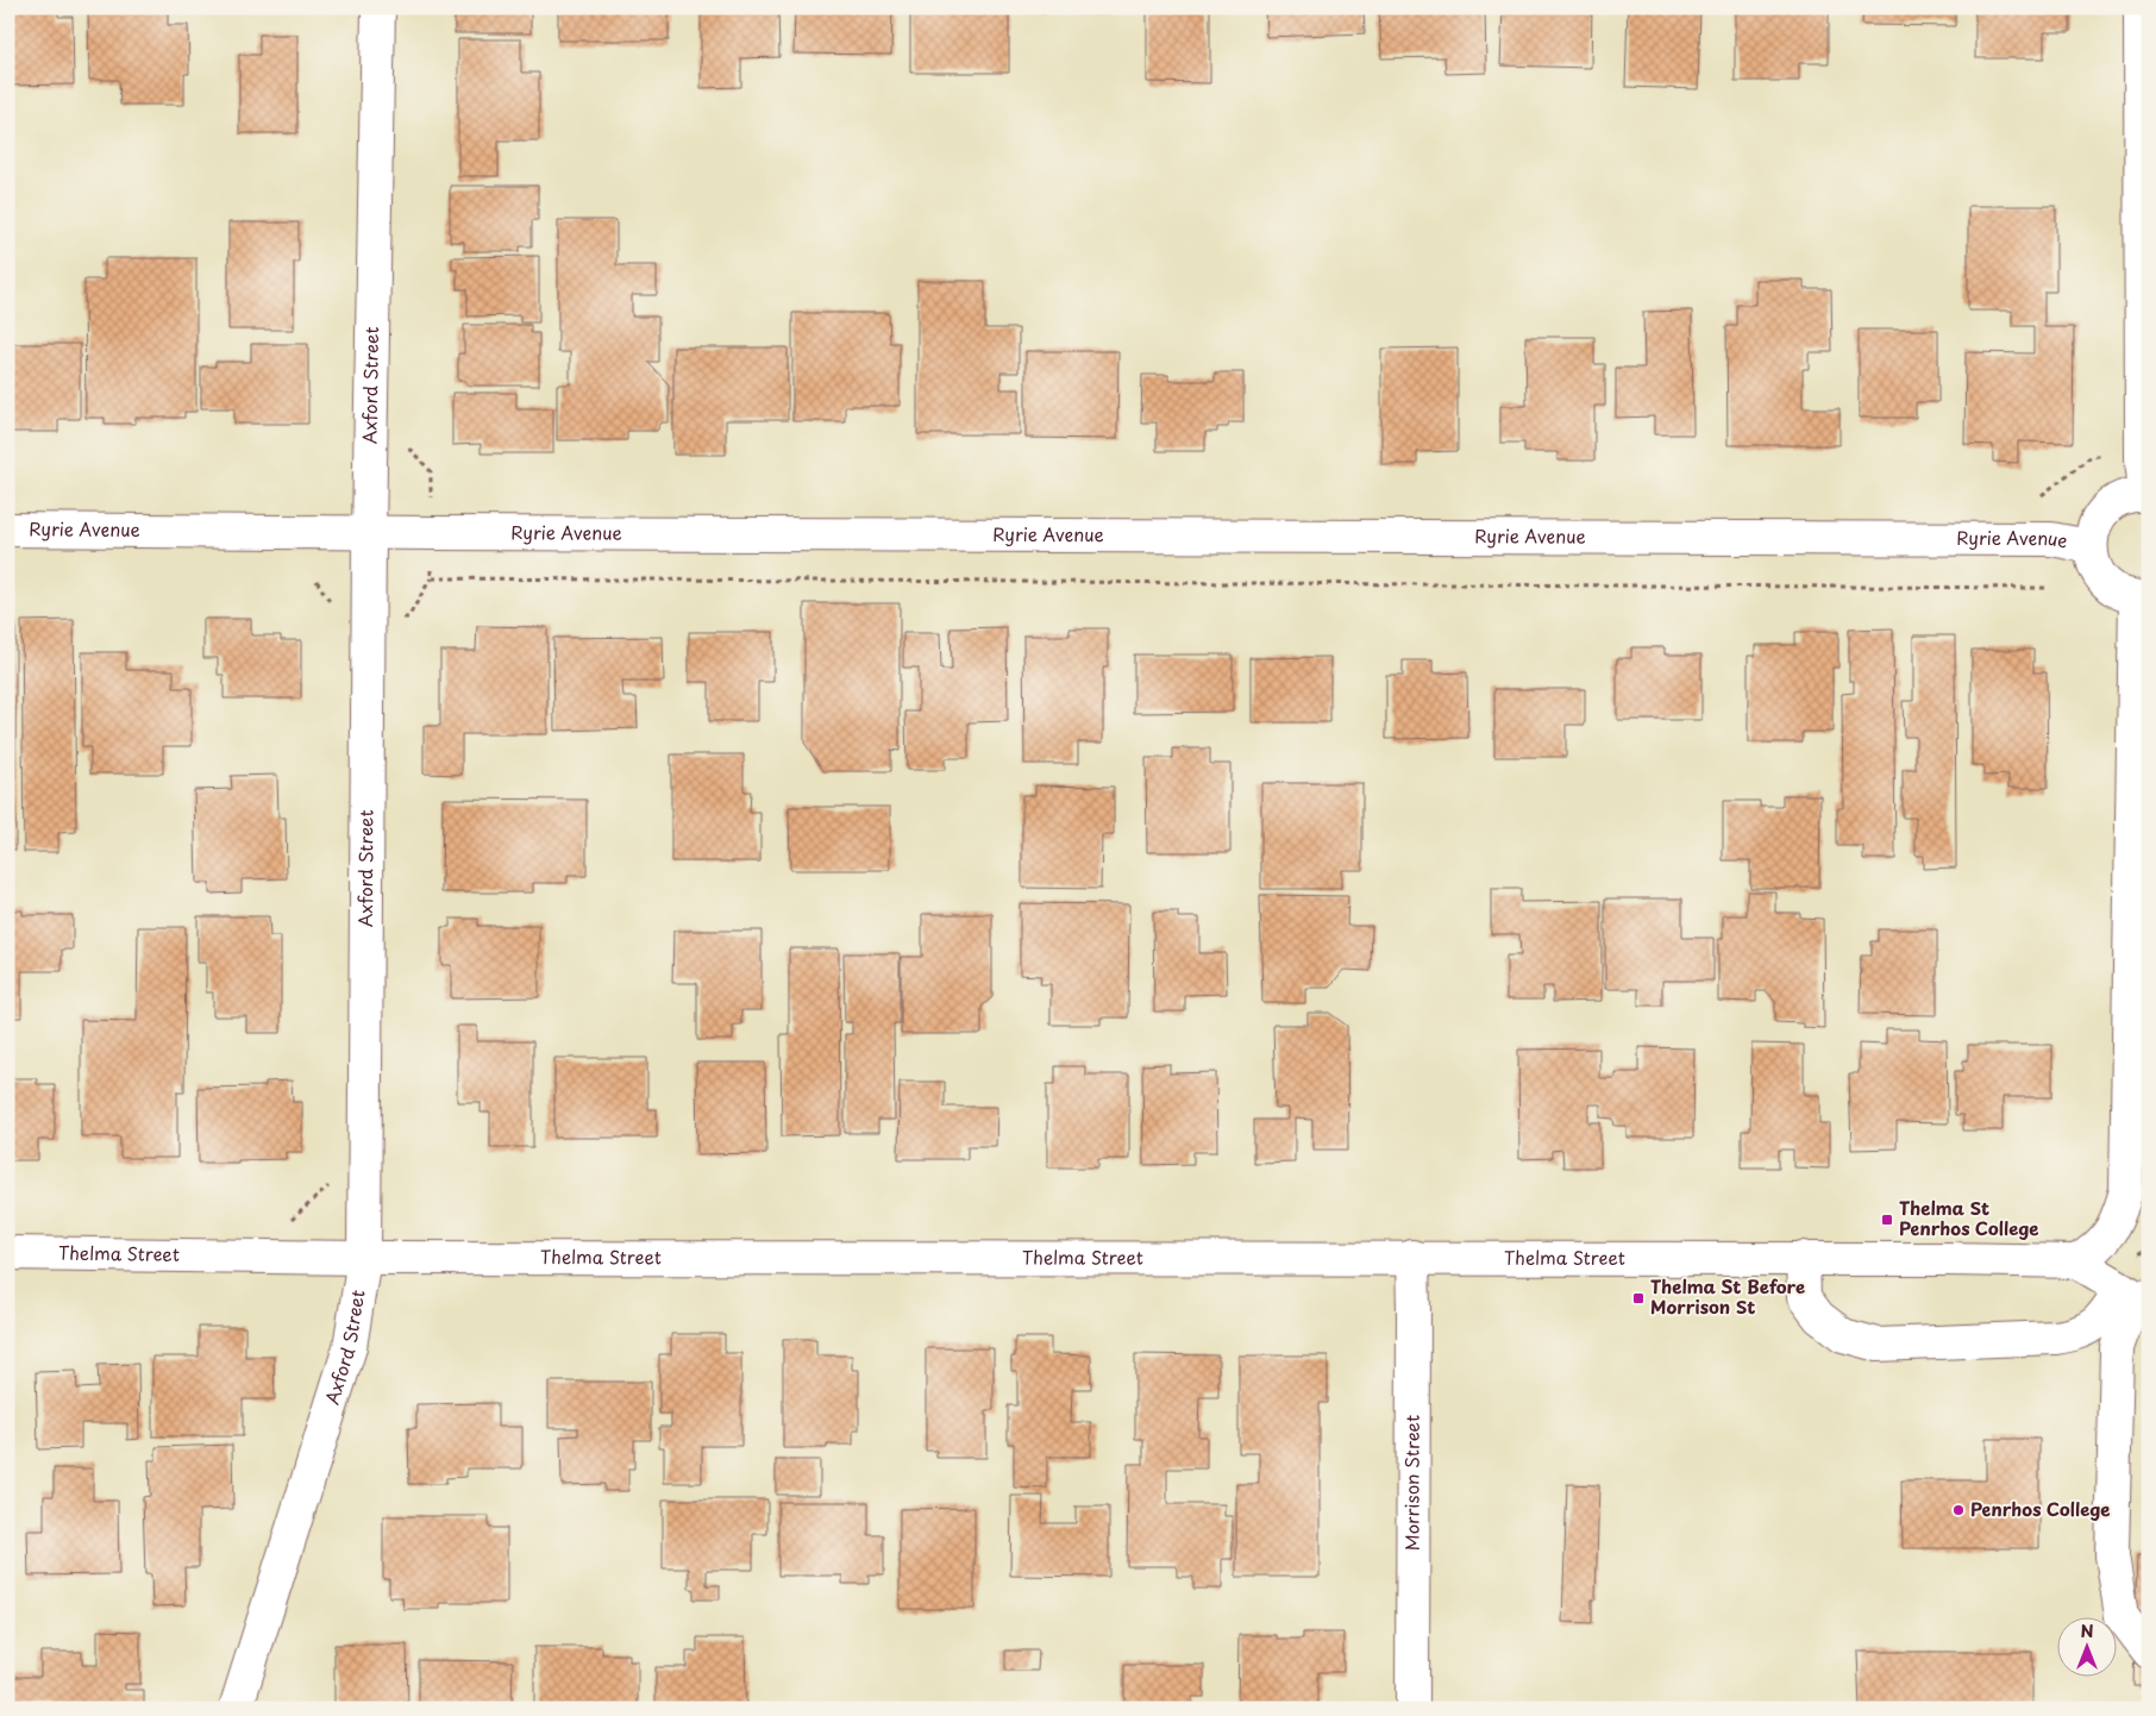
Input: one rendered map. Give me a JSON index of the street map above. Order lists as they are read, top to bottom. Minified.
{"streets":{"street":["Axford Street","Ryrie Avenue","Thelma Street","Morrison Street"]},"crossings":[["Axford Street","Ryrie Avenue"],["Axford Street","Thelma Street"],["Thelma Street","Morrison Street"]],"places":{"transit":["Thelma St Penrhos College","Thelma St Before Morrison St"],"other":["Penrhos College"]},"north":"top"}
